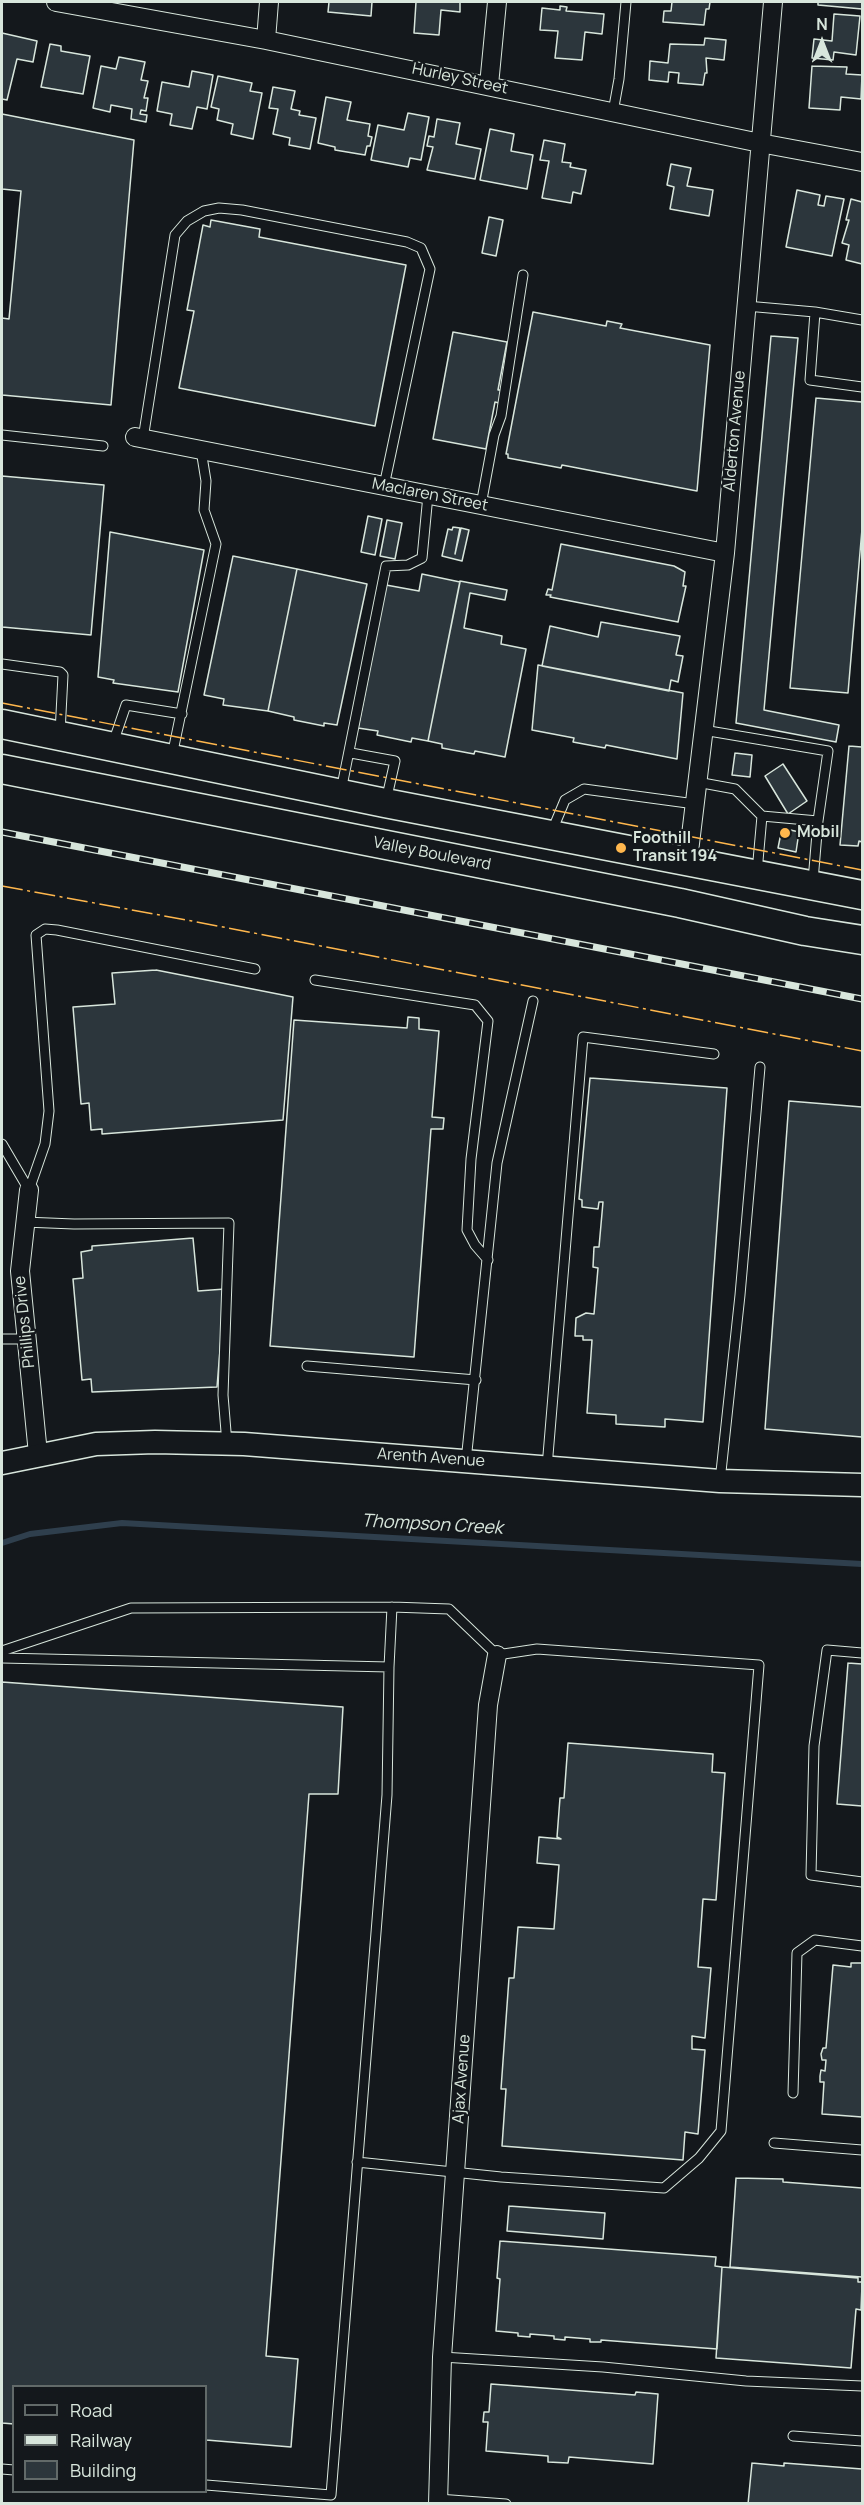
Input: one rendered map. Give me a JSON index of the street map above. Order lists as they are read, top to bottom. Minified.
{"streets":{"main road":["Valley Boulevard"],"street":["Hurley Street","Alderton Avenue","Maclaren Street","Phillips Drive","Arenth Avenue","Ajax Avenue"]},"crossings":[["Hurley Street","Alderton Avenue"],["Alderton Avenue","Maclaren Street"],["Phillips Drive","Arenth Avenue"]],"water":["Thompson Creek"],"places":["Mobil","Foothill Transit 194"],"legend":["Road","Railway","Building"],"north":"top"}
